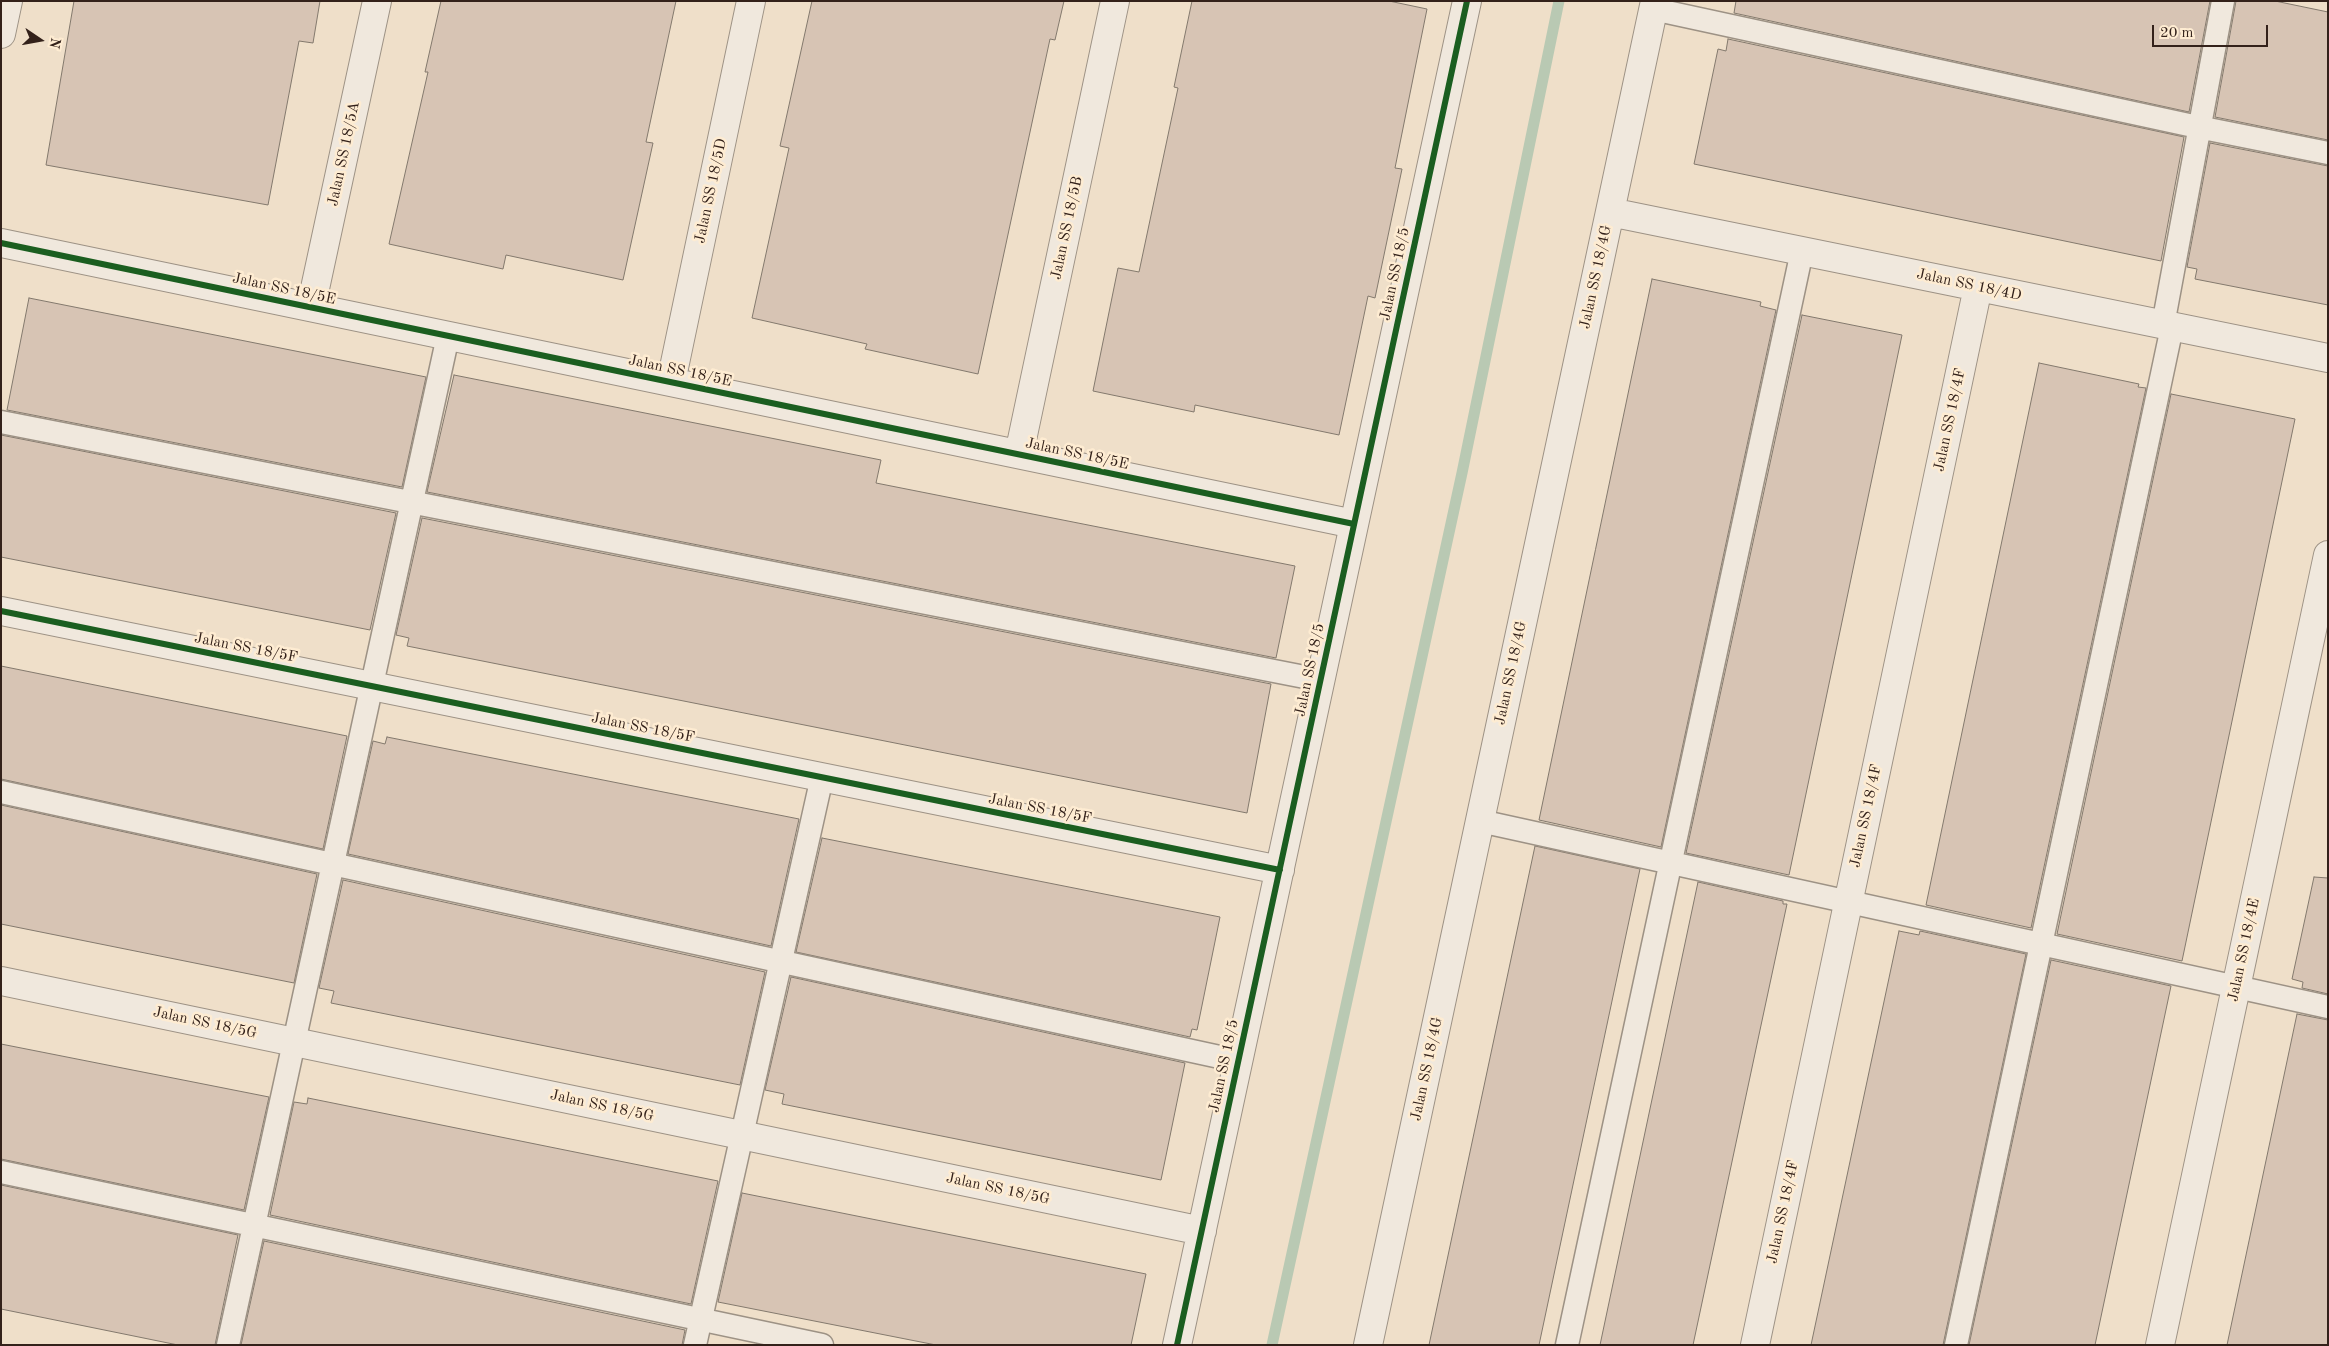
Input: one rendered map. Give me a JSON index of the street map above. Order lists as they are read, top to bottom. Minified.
{"streets":{"street":["Jalan SS 18/5A","Jalan SS 18/5D","Jalan SS 18/5B","Jalan SS 18/5","Jalan SS 18/4G","Jalan SS 18/4D","Jalan SS 18/5E","Jalan SS 18/4F","Jalan SS 18/5F","Jalan SS 18/4E","Jalan SS 18/5G"]},"crossings":[["Jalan SS 18/5A","Jalan SS 18/5E"],["Jalan SS 18/5D","Jalan SS 18/5E"],["Jalan SS 18/5B","Jalan SS 18/5E"],["Jalan SS 18/5","Jalan SS 18/5E"],["Jalan SS 18/5","Jalan SS 18/5F"],["Jalan SS 18/5","Jalan SS 18/5G"],["Jalan SS 18/4G","Jalan SS 18/4D"],["Jalan SS 18/4D","Jalan SS 18/4F"]],"scale_bar":"20 m","north":"right"}
